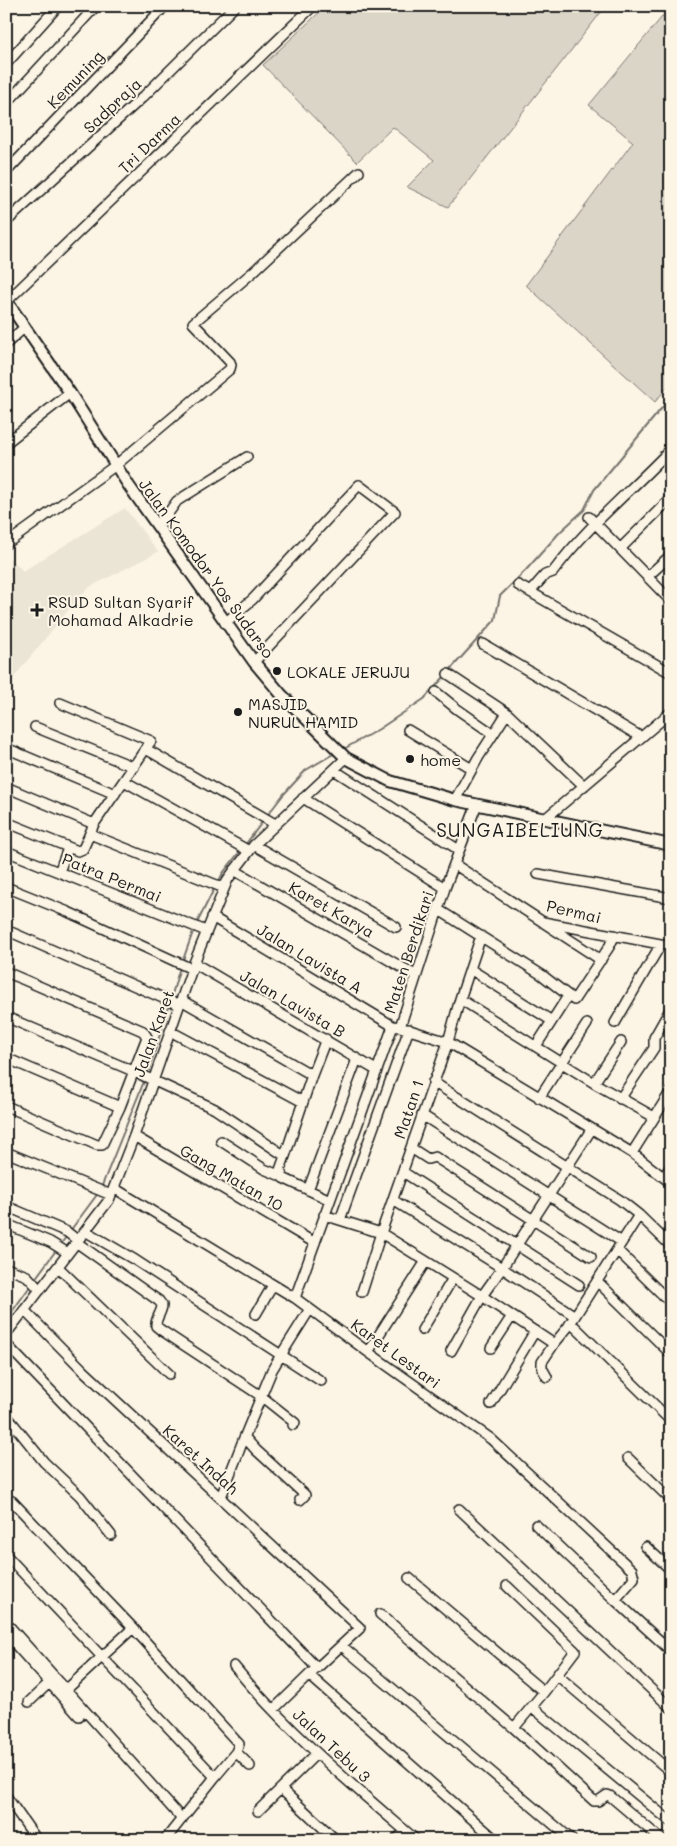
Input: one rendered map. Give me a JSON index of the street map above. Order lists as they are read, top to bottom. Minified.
{"streets":{"street":["Kemuning","Sadpraja","Tri Darma","Jalan Komodor Yos Sudarso","Patra Permai","Karet Karya","Permai","Maten Berdikari","Jalan Lavista A","Jalan Lavista B","Jalan Karet","Matan 1","Gang Matan 10","Karet Lestari","Karet Indah","Jalan Tebu 3"]},"crossings":[["Tri Darma","Jalan Komodor Yos Sudarso"],["Jalan Komodor Yos Sudarso","Maten Berdikari"],["Jalan Komodor Yos Sudarso","Jalan Karet"],["Patra Permai","Jalan Karet"],["Karet Karya","Maten Berdikari"],["Karet Karya","Jalan Karet"],["Permai","Maten Berdikari"],["Maten Berdikari","Jalan Lavista A"],["Maten Berdikari","Jalan Lavista B"],["Maten Berdikari","Gang Matan 10"],["Maten Berdikari","Karet Lestari"],["Jalan Lavista A","Jalan Karet"],["Jalan Lavista A","Matan 1"],["Jalan Lavista B","Jalan Karet"],["Jalan Karet","Gang Matan 10"],["Jalan Karet","Karet Lestari"],["Jalan Karet","Karet Indah"]],"districts":["SUNGAIBELIUNG"],"places":{"health":["RSUD Sultan Syarif Mohamad Alkadrie"],"other":["LOKALE JERUJU","MASJID NURUL HAMID","home"]}}
